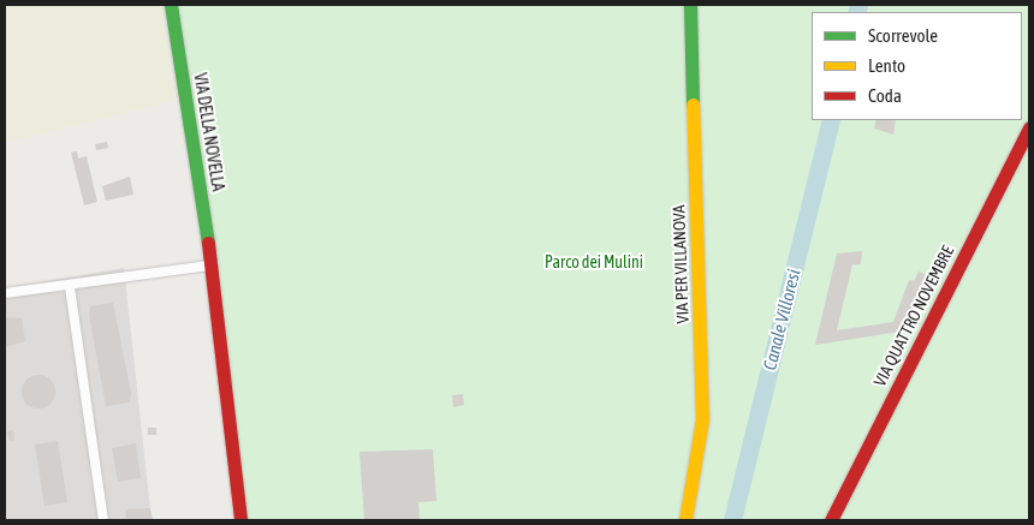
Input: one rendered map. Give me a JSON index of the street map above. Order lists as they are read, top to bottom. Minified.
{"streets":{"street":["VIA DELLA NOVELLA","VIA PER VILLANOVA","VIA QUATTRO NOVEMBRE"]},"water":["Canale Villoresi"],"parks":["Parco dei Mulini"],"legend":["Scorrevole","Lento","Coda"]}
